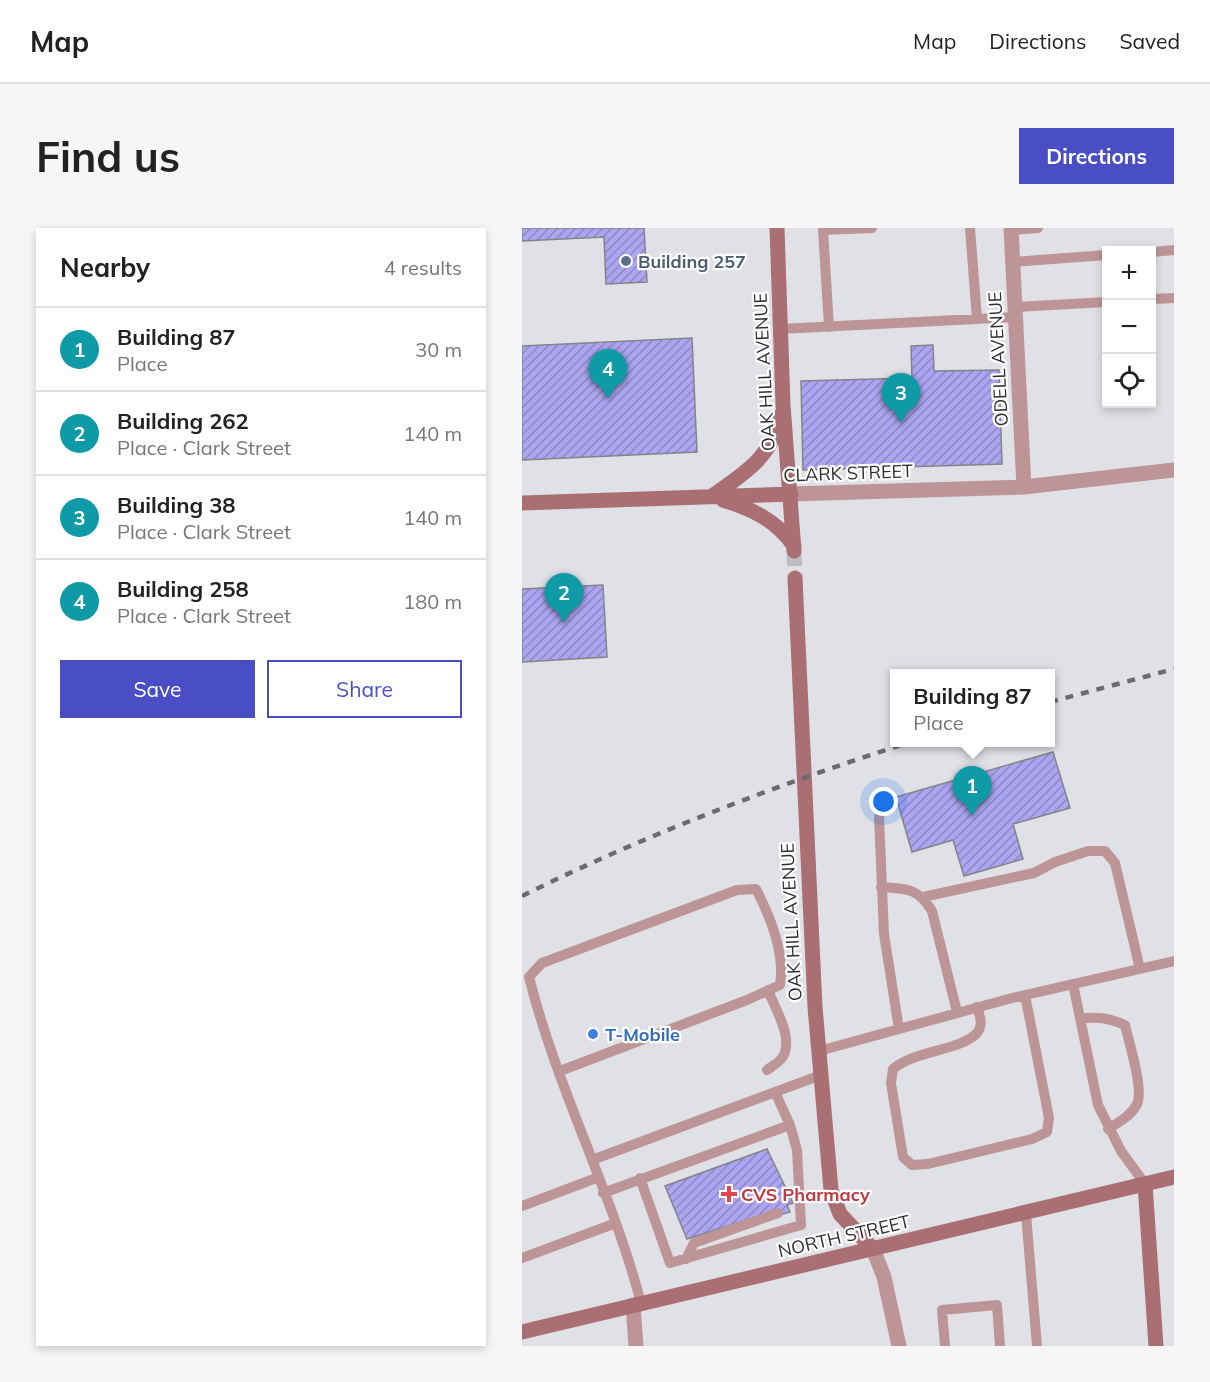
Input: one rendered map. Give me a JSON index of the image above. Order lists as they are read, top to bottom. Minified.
{"streets":{"street":["ODELL AVENUE","OAK HILL AVENUE","CLARK STREET","NORTH STREET"]},"crossings":[["ODELL AVENUE","CLARK STREET"],["OAK HILL AVENUE","CLARK STREET"],["OAK HILL AVENUE","NORTH STREET"]],"places":{"other":["Building 257","T-Mobile"],"health":["CVS Pharmacy"]},"page":{"header":"Map","nav":["Map","Directions","Saved"],"buttons":["Directions",["Save","Share"]],"title":"Find us","heading":["Nearby","4 results"],"map_buttons":["+","−"],"list":[{"mark":"1","name":"Building 87","note":"Place","value":"30 m"},{"mark":"2","name":"Building 262","note":"Place · Clark Street","value":"140 m"},{"mark":"3","name":"Building 38","note":"Place · Clark Street","value":"140 m"},{"mark":"4","name":"Building 258","note":"Place · Clark Street","value":"180 m"}],"pins":["4","3","2","1"],"popup":["Building 87","Place"]}}
